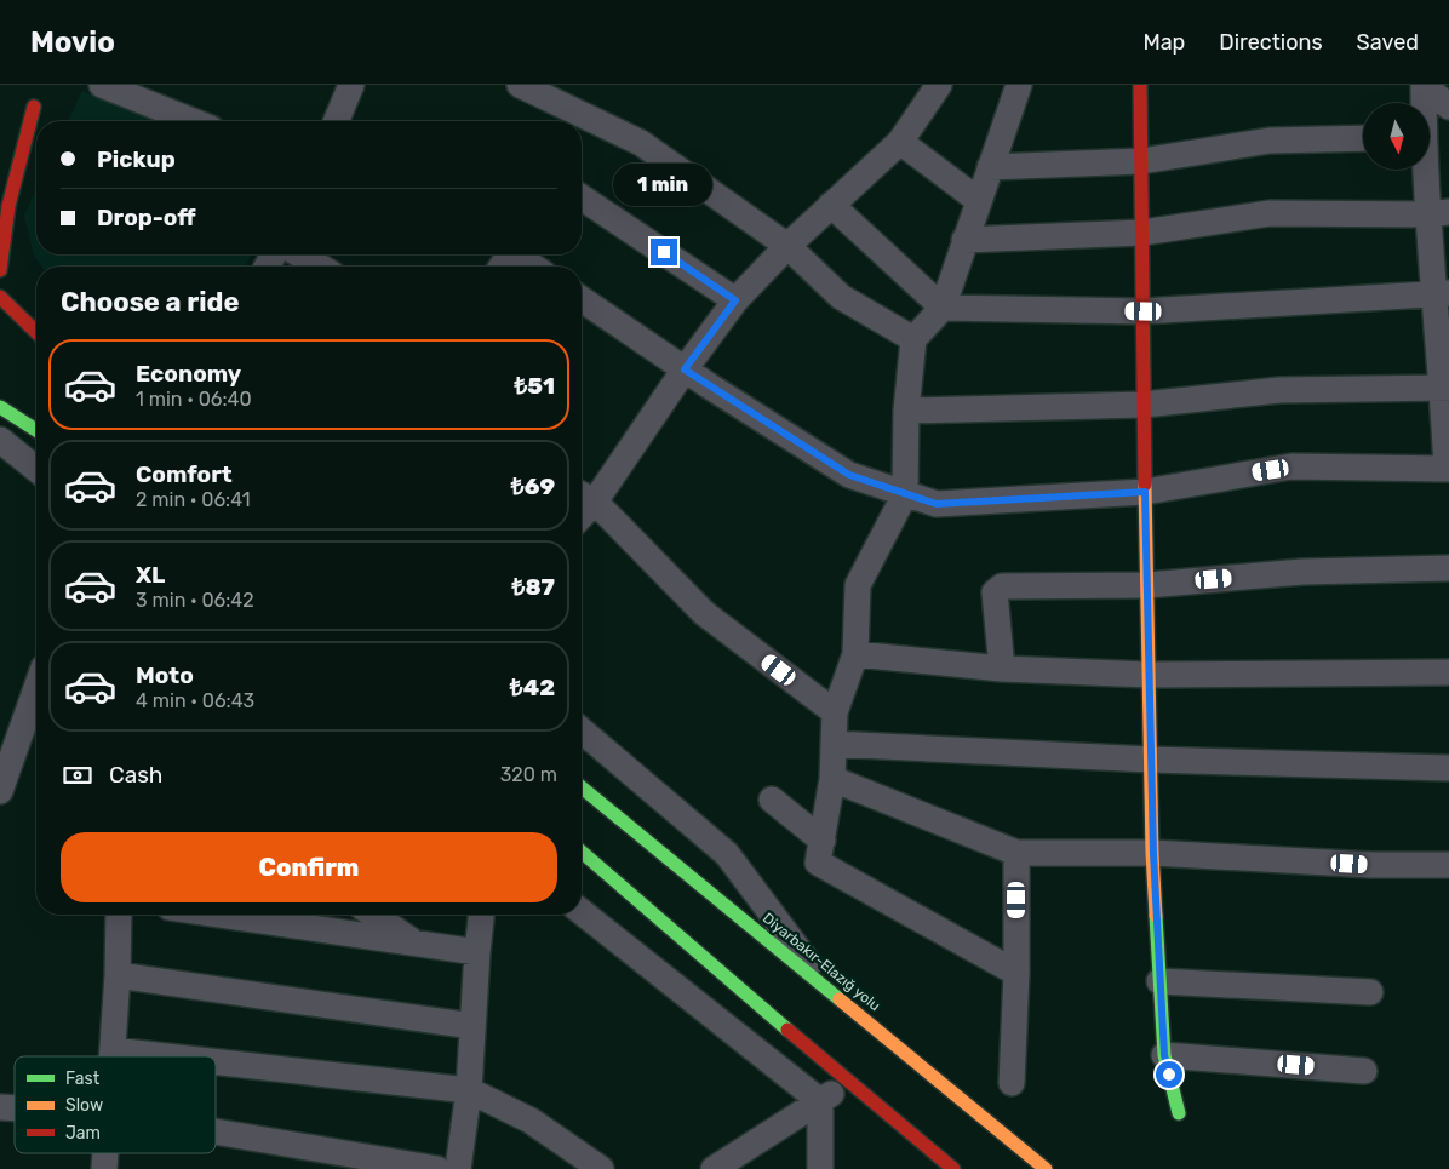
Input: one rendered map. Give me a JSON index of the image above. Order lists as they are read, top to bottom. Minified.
{"streets":{"main road":["Diyarbakır-Elazığ yolu"]},"legend":["Fast","Slow","Jam"],"north":"bottom","page":{"header":"Movio","nav":["Map","Directions","Saved"],"banner":["Pickup","Drop-off"],"bubble":"1 min","heading":"Choose a ride","list":[{"name":"Economy","note":"1 min · 06:40","value":"₺51"},{"name":"Comfort","note":"2 min · 06:41","value":"₺69"},{"name":"XL","note":"3 min · 06:42","value":"₺87"},{"name":"Moto","note":"4 min · 06:43","value":"₺42"}],"pay":["Cash","320 m"],"buttons":"Confirm"}}
